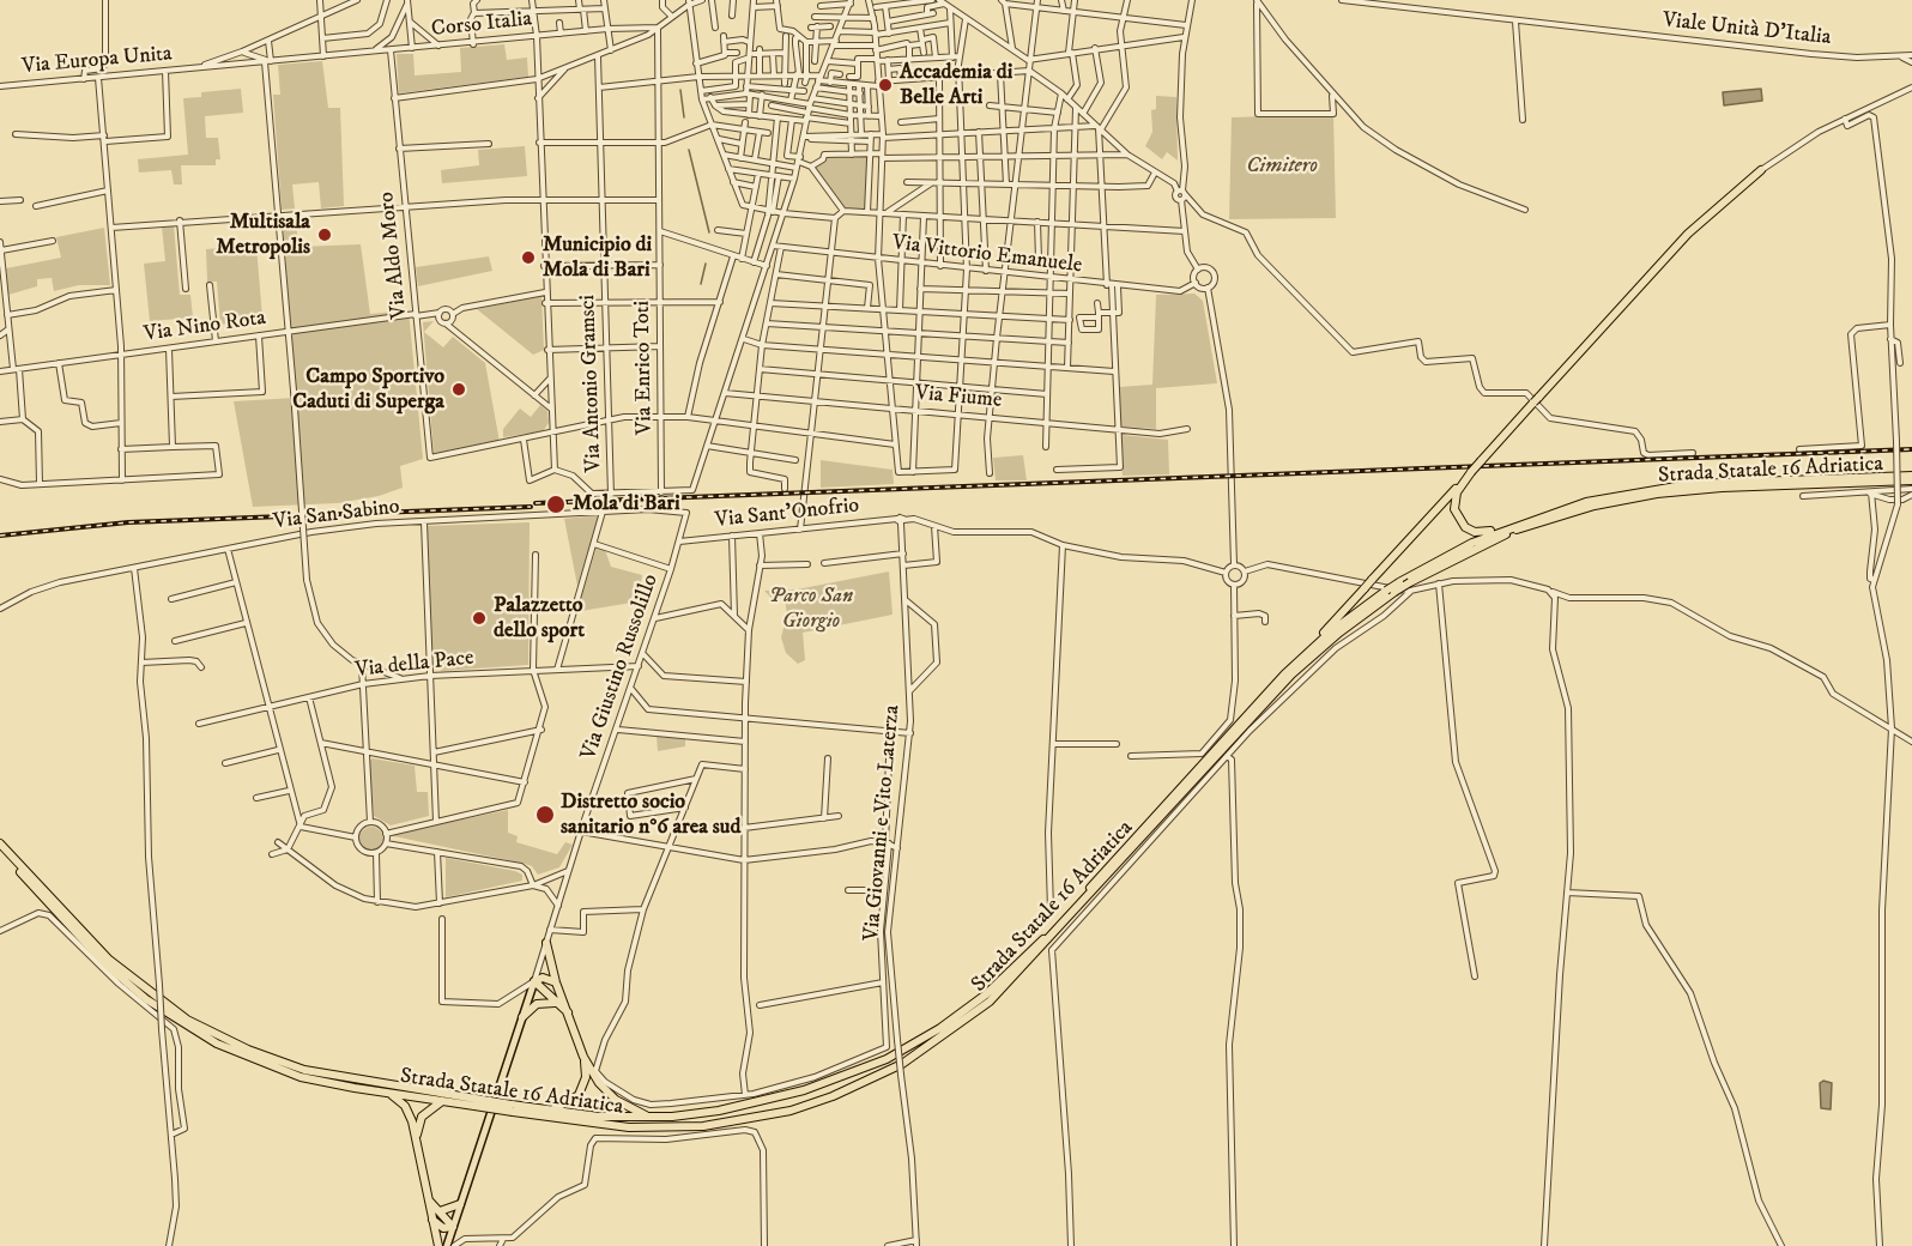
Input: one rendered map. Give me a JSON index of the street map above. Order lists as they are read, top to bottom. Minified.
{"streets":{"highway":["Strada Statale 16 Adriatica"],"street":["Corso Italia","Viale Unità D'Italia","Via Europa Unita","Via Aldo Moro","Via Vittorio Emanuele","Via Nino Rota","Via Enrico Toti","Via Antonio Gramsci","Via Fiume","Via Sant'Onofrio","Via San Sabino","Via della Pace","Via Giustino Russolillo","Via Giovanni e Vito Laterza"]},"crossings":[["Corso Italia","Via Europa Unita"],["Corso Italia","Via Aldo Moro"],["Corso Italia","Via Enrico Toti"],["Via Aldo Moro","Via Nino Rota"],["Via Sant'Onofrio","Via Giustino Russolillo"],["Via Sant'Onofrio","Via Giovanni e Vito Laterza"],["Via San Sabino","Via Giustino Russolillo"],["Via della Pace","Via Giustino Russolillo"]],"parks":["Cimitero","Parco San Giorgio"],"places":["Accademia di Belle Arti","Multisala Metropolis","Municipio di Mola di Bari","Campo Sportivo Caduti di Superga","Mola di Bari","Palazzetto dello sport","Distretto socio sanitario n°6 area sud"]}
